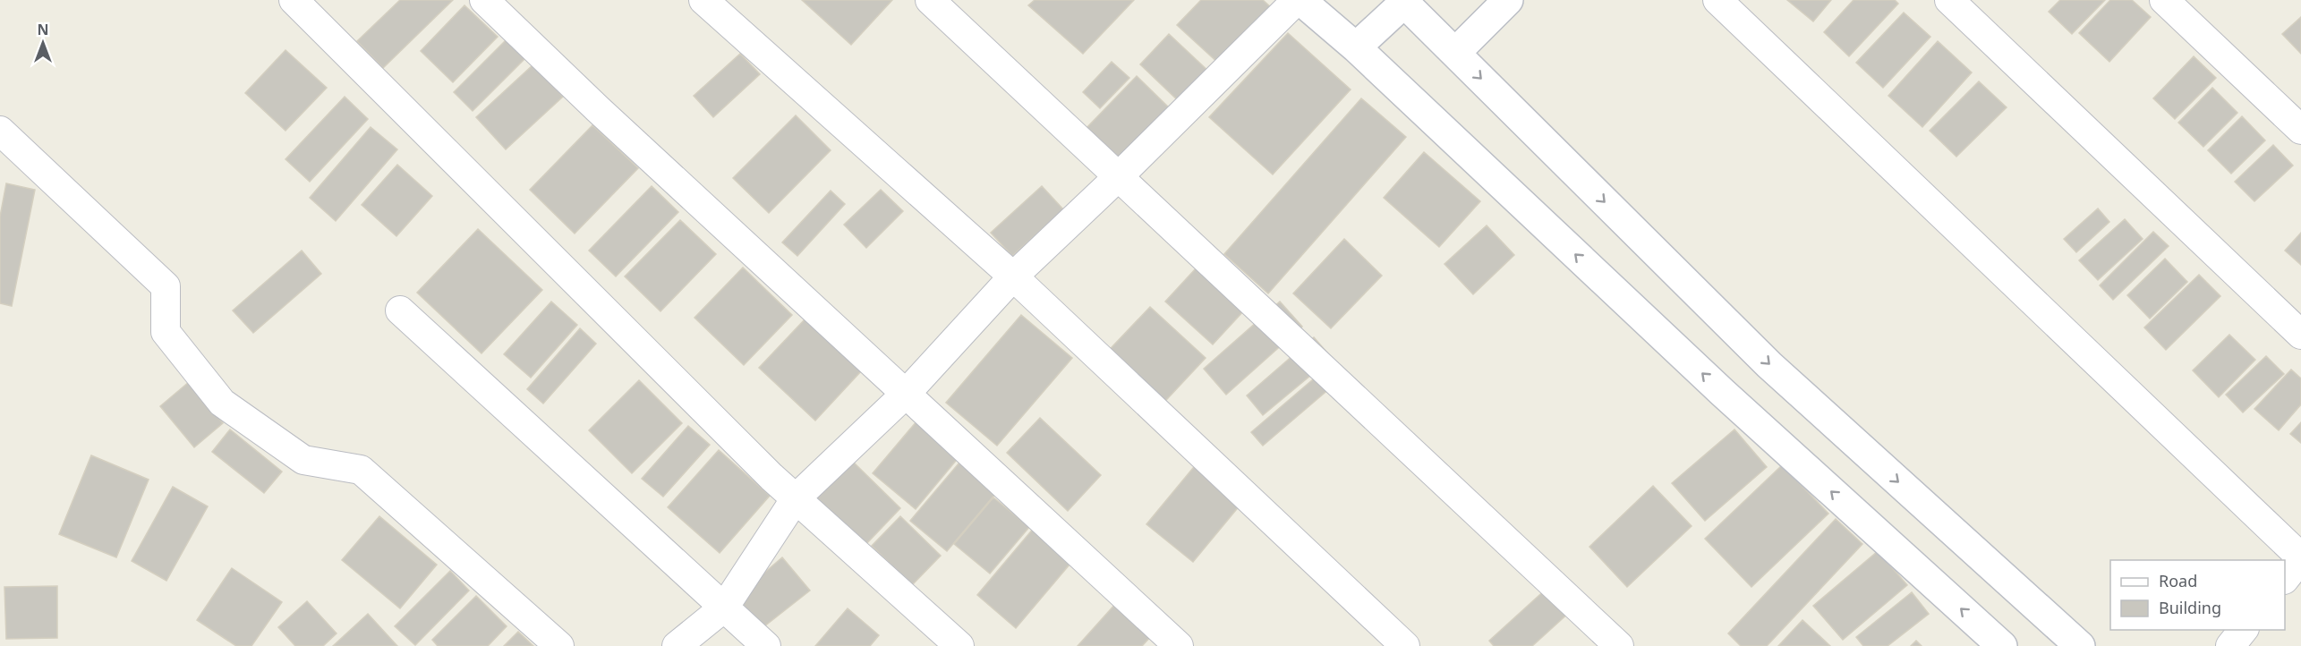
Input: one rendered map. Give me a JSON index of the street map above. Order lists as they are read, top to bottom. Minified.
{"legend":["Road","Building"],"north":"top"}
